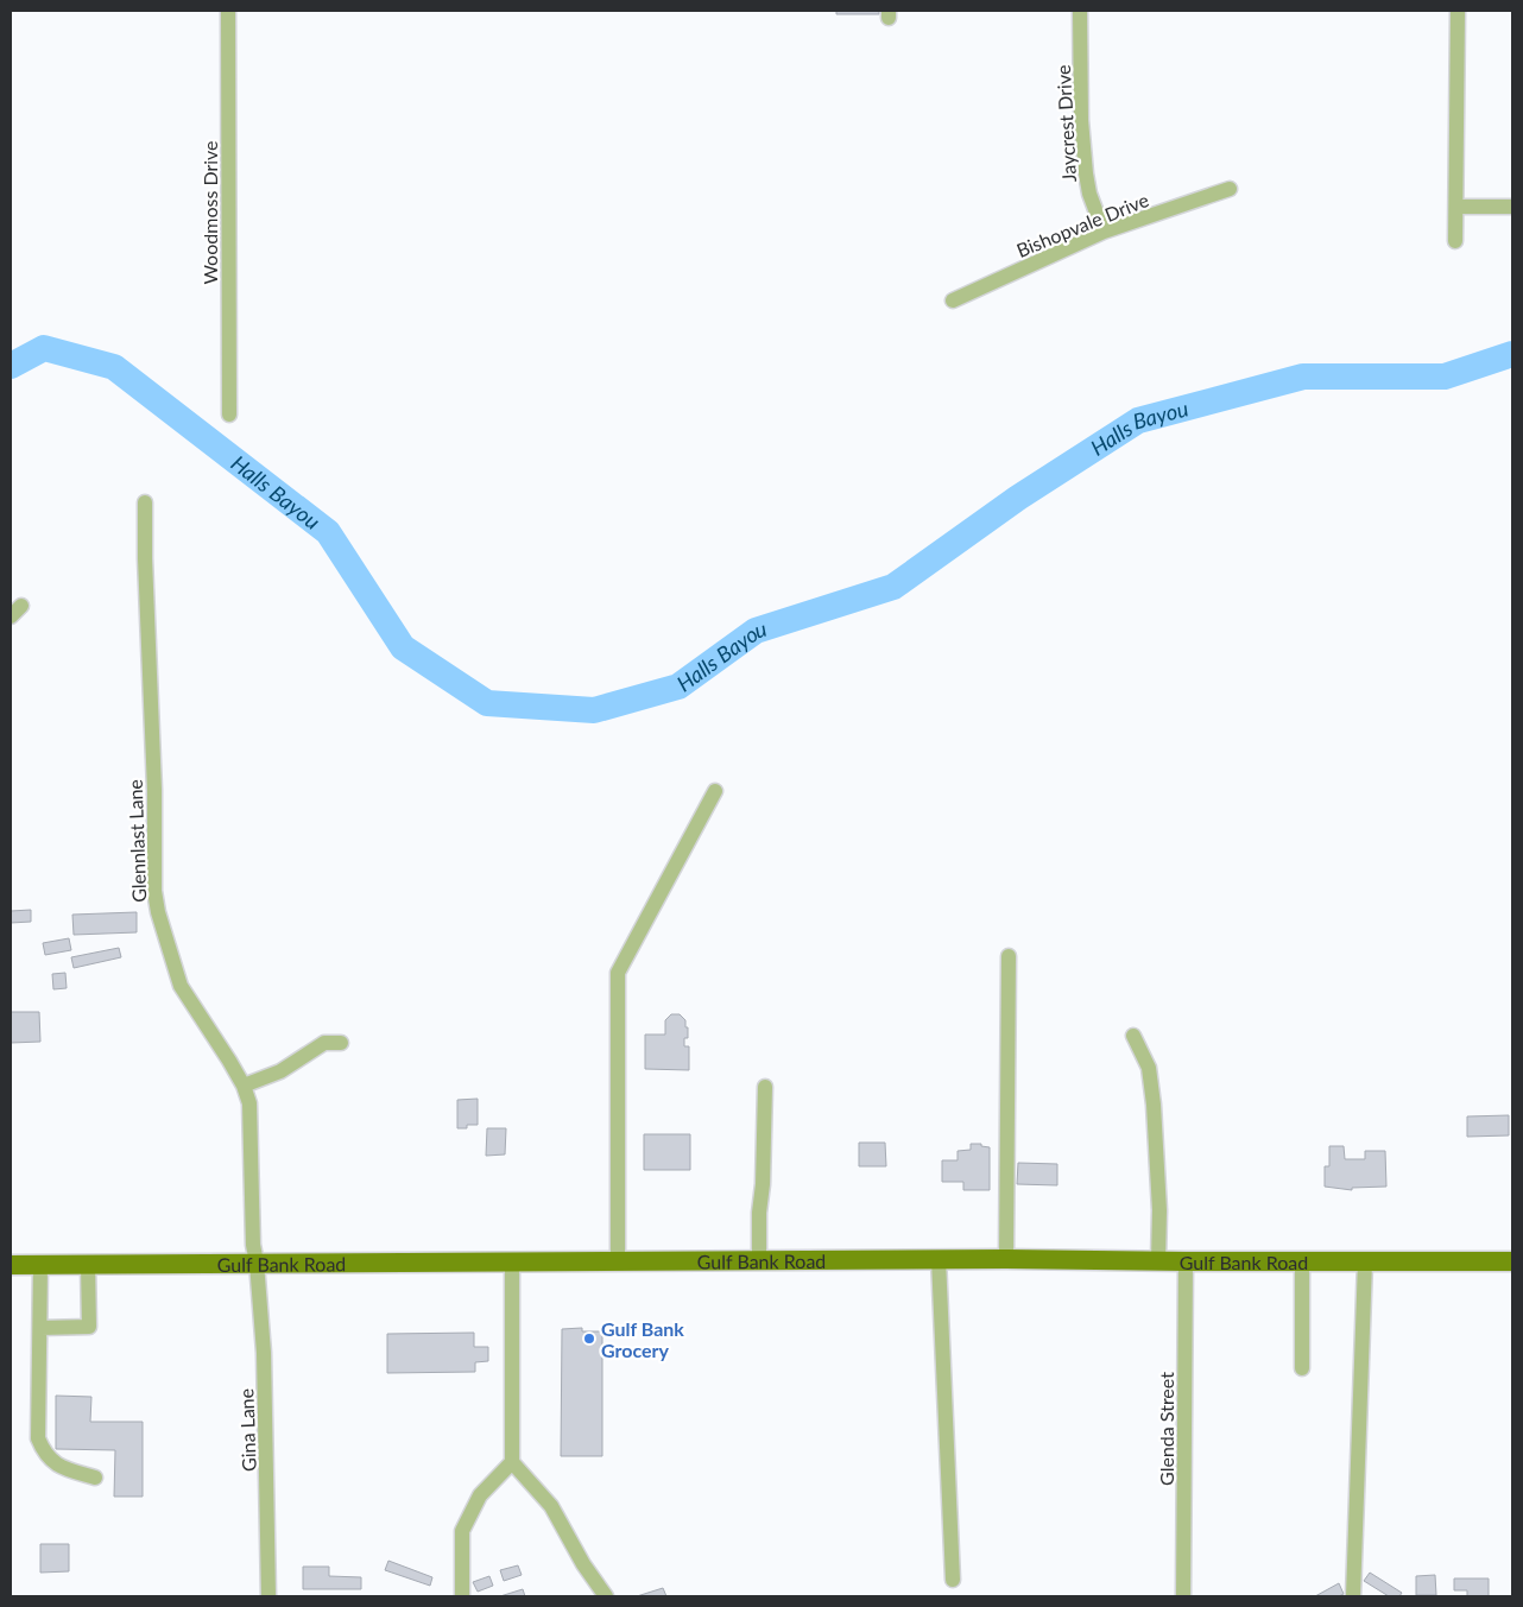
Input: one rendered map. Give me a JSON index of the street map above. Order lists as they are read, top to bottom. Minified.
{"streets":{"main road":["Gulf Bank Road"],"street":["Jaycrest Drive","Woodmoss Drive","Bishopvale Drive","Glennlast Lane","Glenda Street","Gina Lane"]},"crossings":[["Jaycrest Drive","Bishopvale Drive"],["Glennlast Lane","Gulf Bank Road"],["Glennlast Lane","Gina Lane"],["Gulf Bank Road","Glenda Street"],["Gulf Bank Road","Gina Lane"]],"water":["Halls Bayou"],"places":["Gulf Bank Grocery"]}
